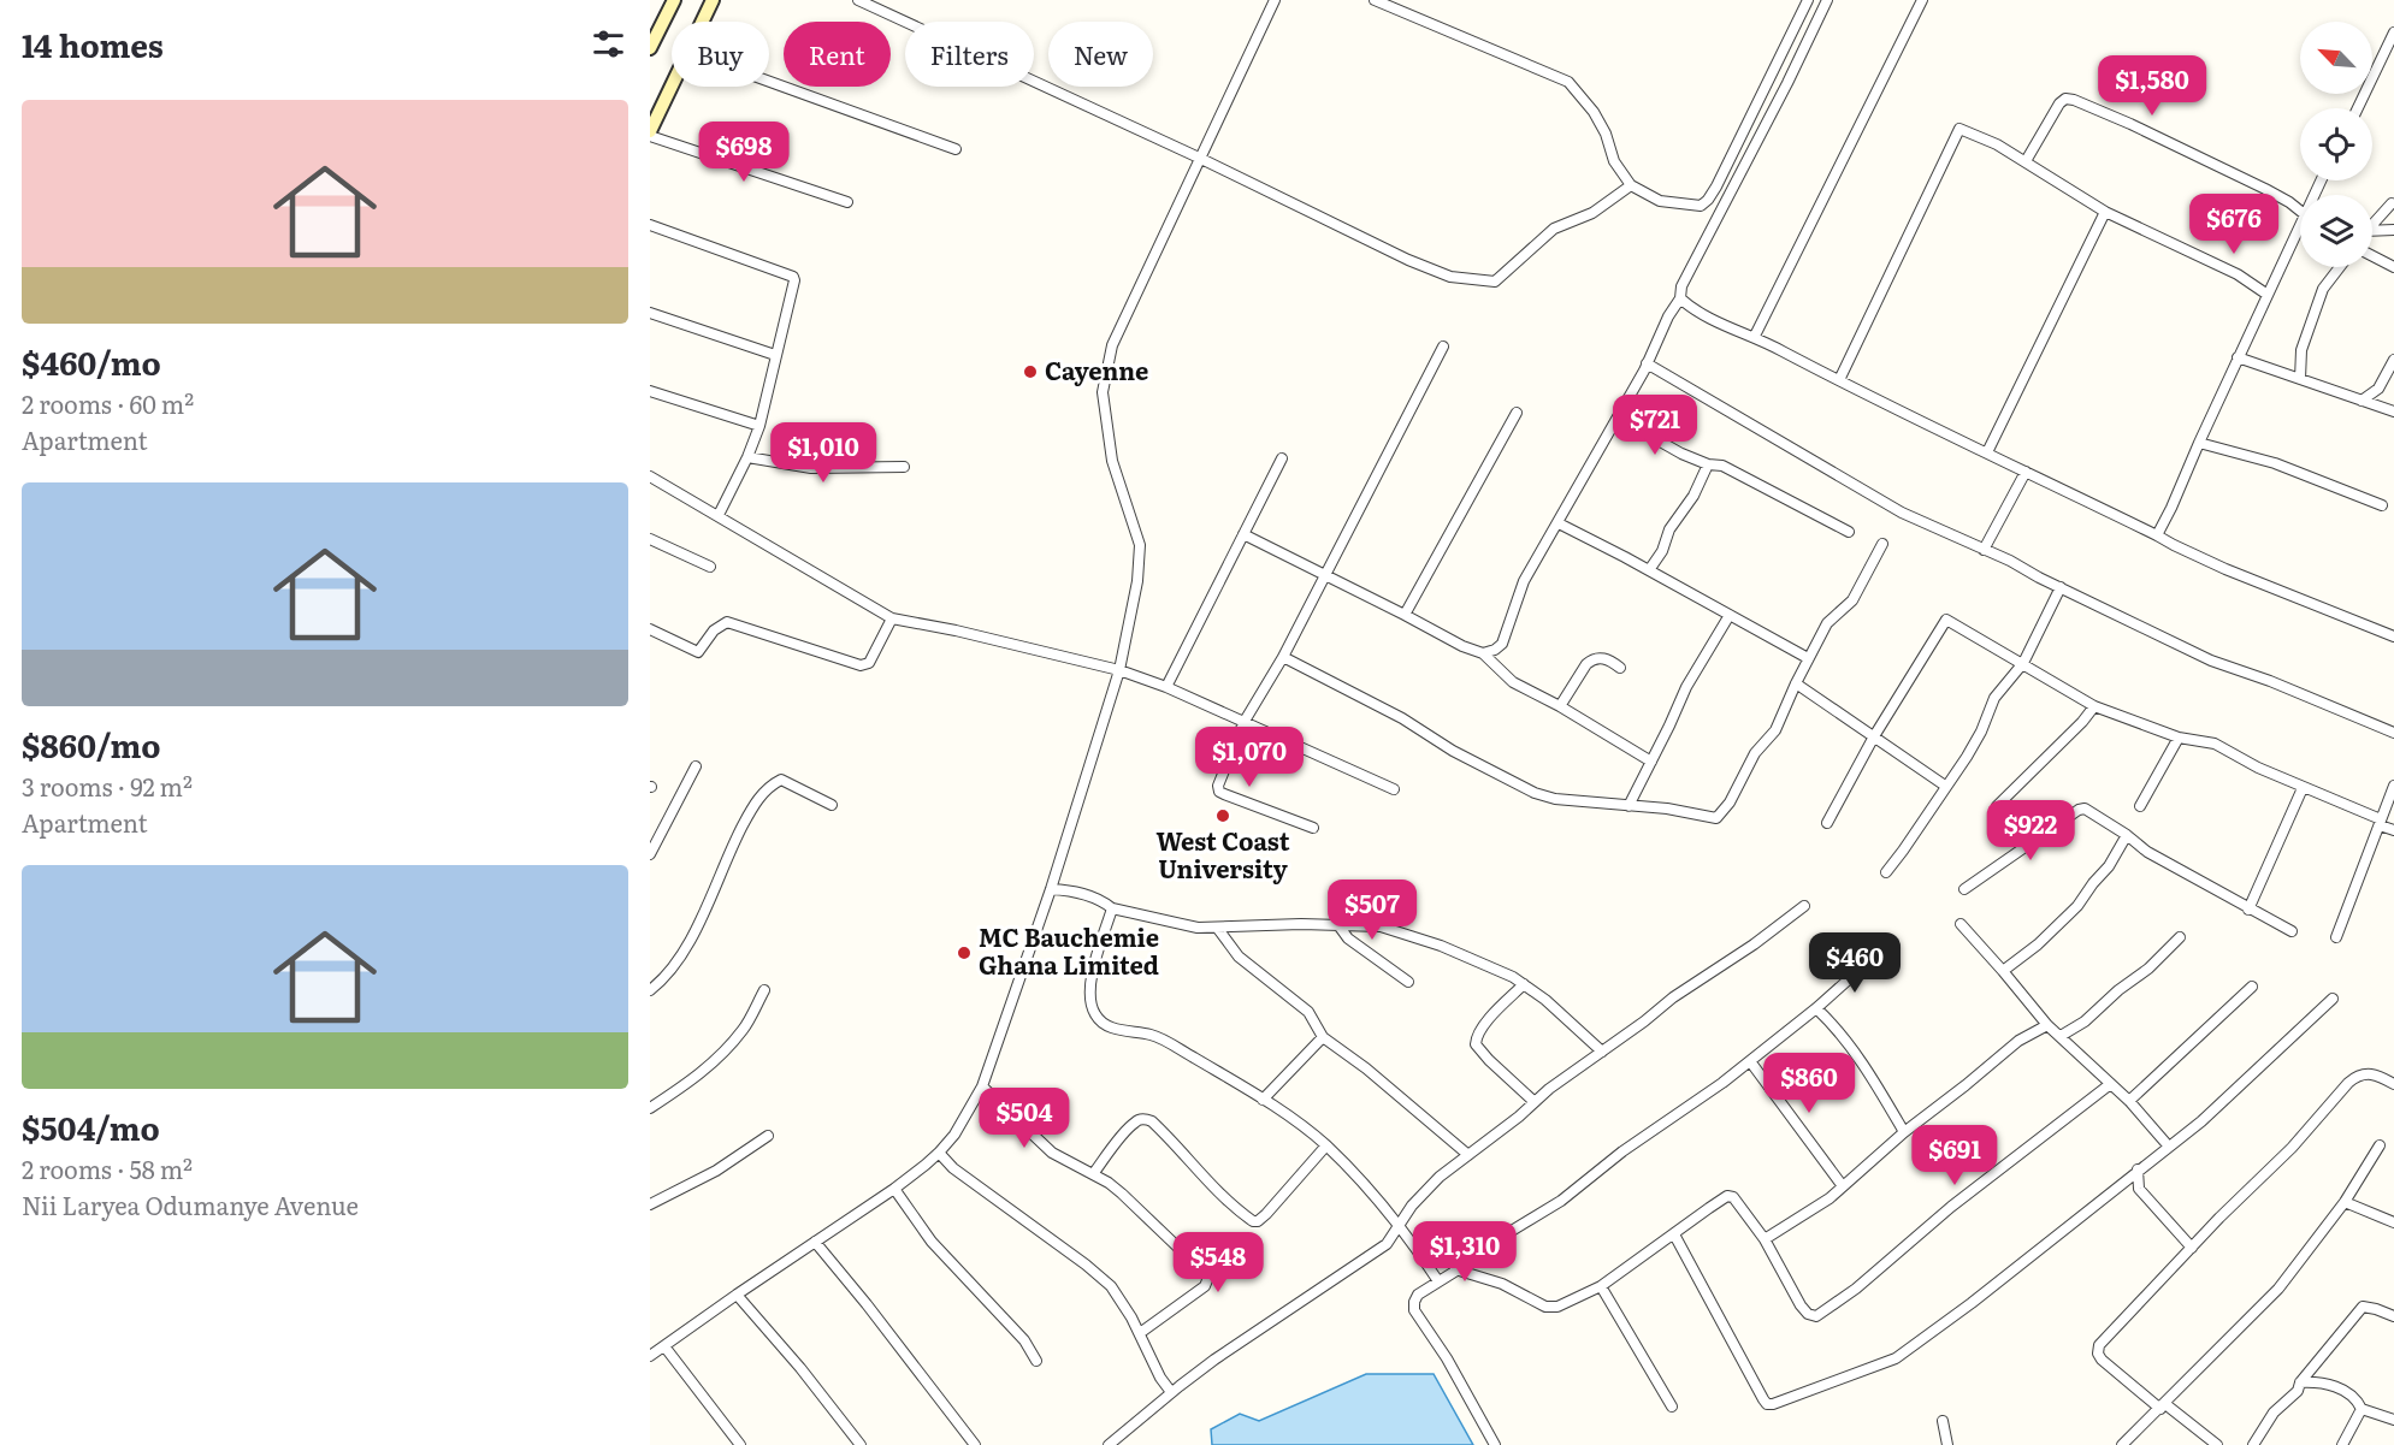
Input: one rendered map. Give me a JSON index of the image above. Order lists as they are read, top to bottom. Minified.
{"places":["Cayenne","West Coast University","MC Bauchemie Ghana Limited"],"north":"top left","page":{"heading":"14 homes","chip":["Buy","Rent","Filters","New"],"price":["$1,580","$698","$676","$721","$1,010","$1,070","$922","$507","$460","$860","$504","$691","$1,310","$548"],"list":[{"name":"$460/mo","note":"2 rooms · 60 m² · Apartment"},{"name":"$860/mo","note":"3 rooms · 92 m² · Apartment"},{"name":"$504/mo","note":"2 rooms · 58 m² · Nii Laryea Odumanye Avenue"}]}}
